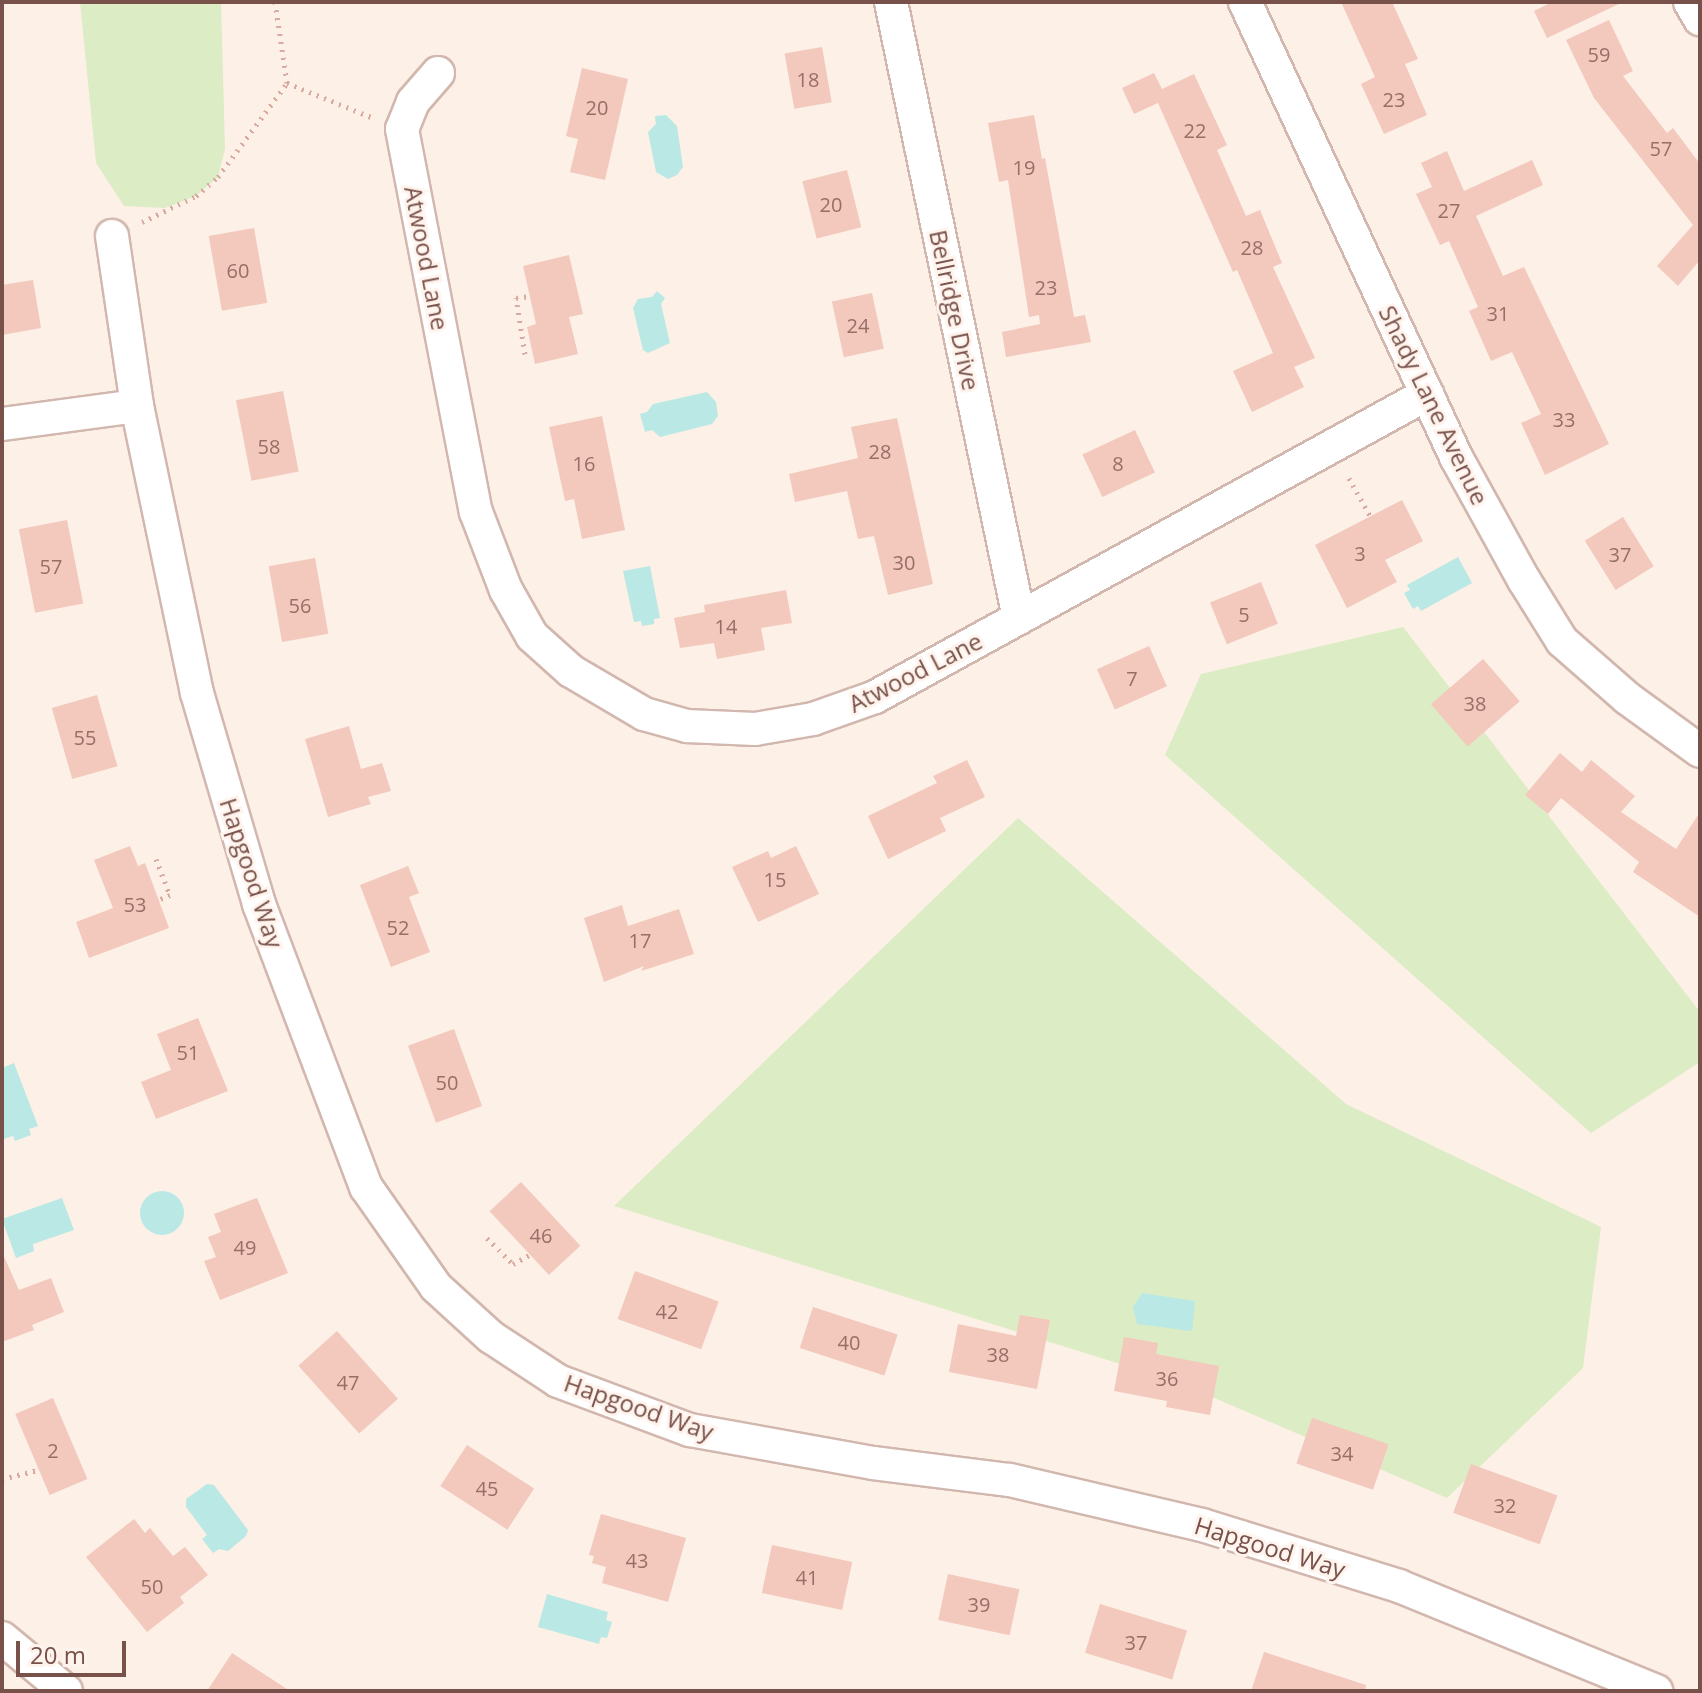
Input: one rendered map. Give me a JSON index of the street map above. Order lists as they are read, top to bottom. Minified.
{"streets":{"street":["Atwood Lane","Bellridge Drive","Shady Lane Avenue","Hapgood Way"]},"crossings":[["Atwood Lane","Bellridge Drive"],["Atwood Lane","Shady Lane Avenue"]],"house_numbers":["59","18","23","20","22","57","19","20","27","28","60","23","31","24","33","58","28","16","8","3","37","30","57","56","5","14","7","38","55","15","53","52","17","51","50","46","49","42","40","38","36","47","2","34","45","32","43","41","50","39","37"],"scale_bar":"20 m"}
